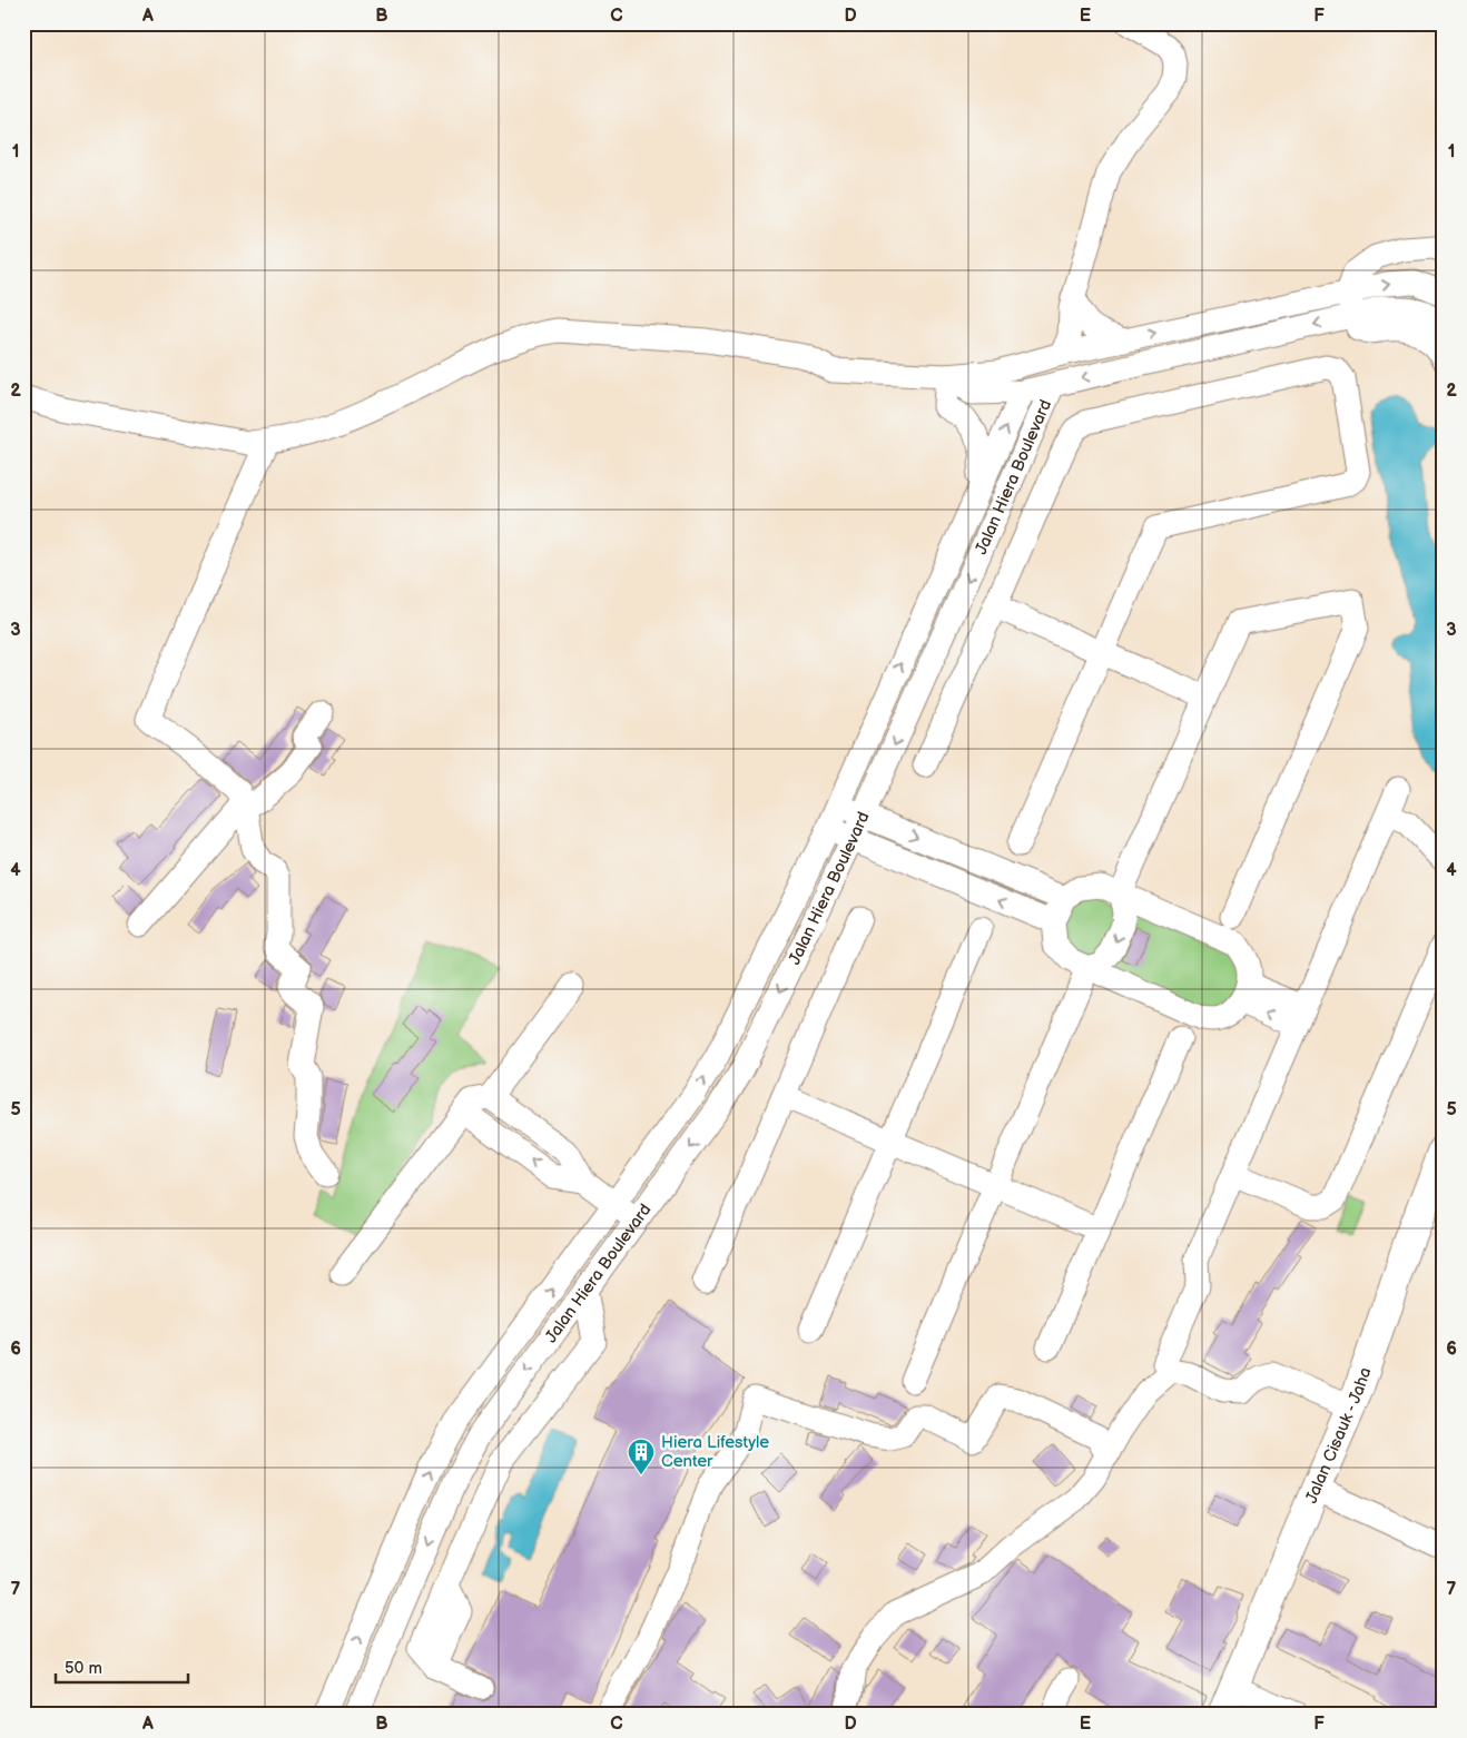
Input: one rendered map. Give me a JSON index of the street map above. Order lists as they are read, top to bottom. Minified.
{"streets":{"main road":["Jalan Cisauk - Jaha"],"street":["Jalan Hiera Boulevard"]},"places":{"building":["Hiera Lifestyle Center"]},"scale_bar":"50 m","grid":{"columns":["A","B","C","D","E","F"],"rows":["1","2","3","4","5","6","7"]}}
